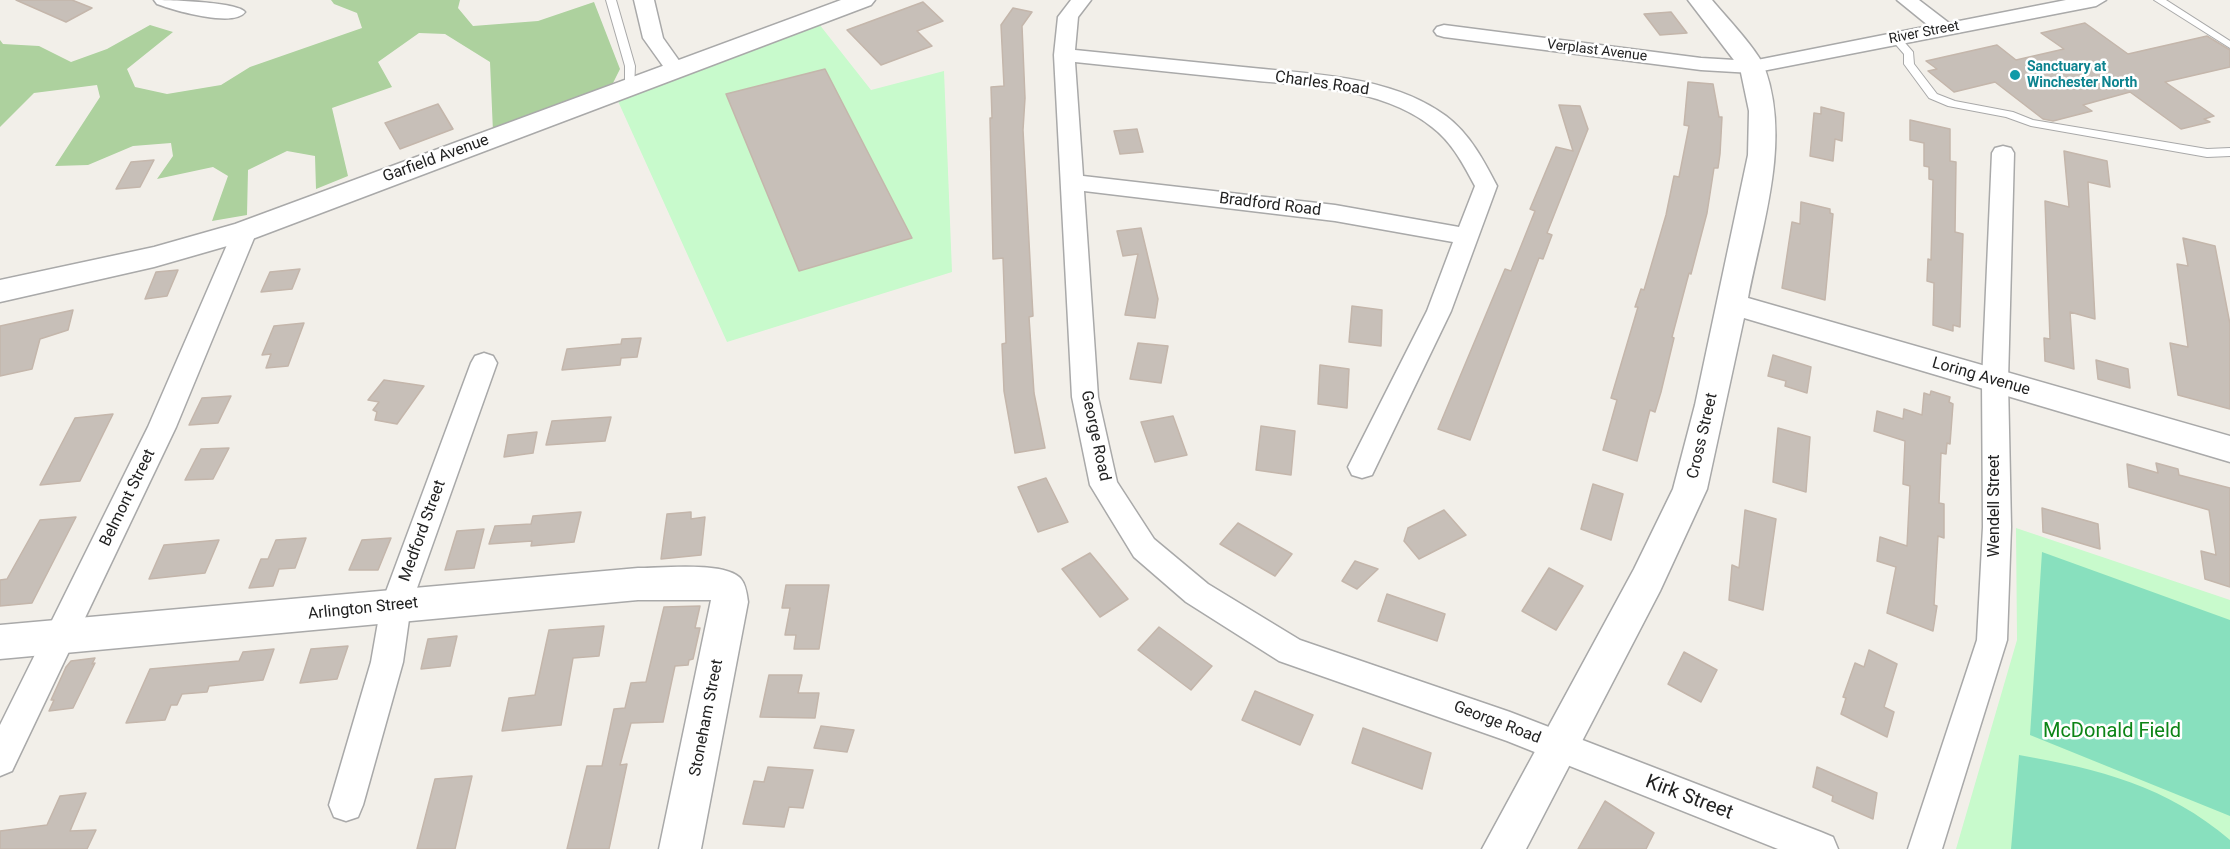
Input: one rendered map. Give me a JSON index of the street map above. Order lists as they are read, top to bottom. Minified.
{"streets":{"street":["River Street","Verplast Avenue","Charles Road","Garfield Avenue","Bradford Road","Loring Avenue","George Road","Cross Street","Belmont Street","Wendell Street","Medford Street","Arlington Street","Stoneham Street","Kirk Street"]},"crossings":[["River Street","Verplast Avenue"],["River Street","Cross Street"],["Verplast Avenue","Cross Street"],["Charles Road","Bradford Road"],["Charles Road","George Road"],["Garfield Avenue","Belmont Street"],["Bradford Road","George Road"],["Loring Avenue","Cross Street"],["Loring Avenue","Wendell Street"],["George Road","Cross Street"],["George Road","Kirk Street"],["Cross Street","Kirk Street"],["Belmont Street","Arlington Street"],["Medford Street","Arlington Street"],["Arlington Street","Stoneham Street"]],"parks":["McDonald Field"],"places":["Sanctuary at Winchester North"]}
